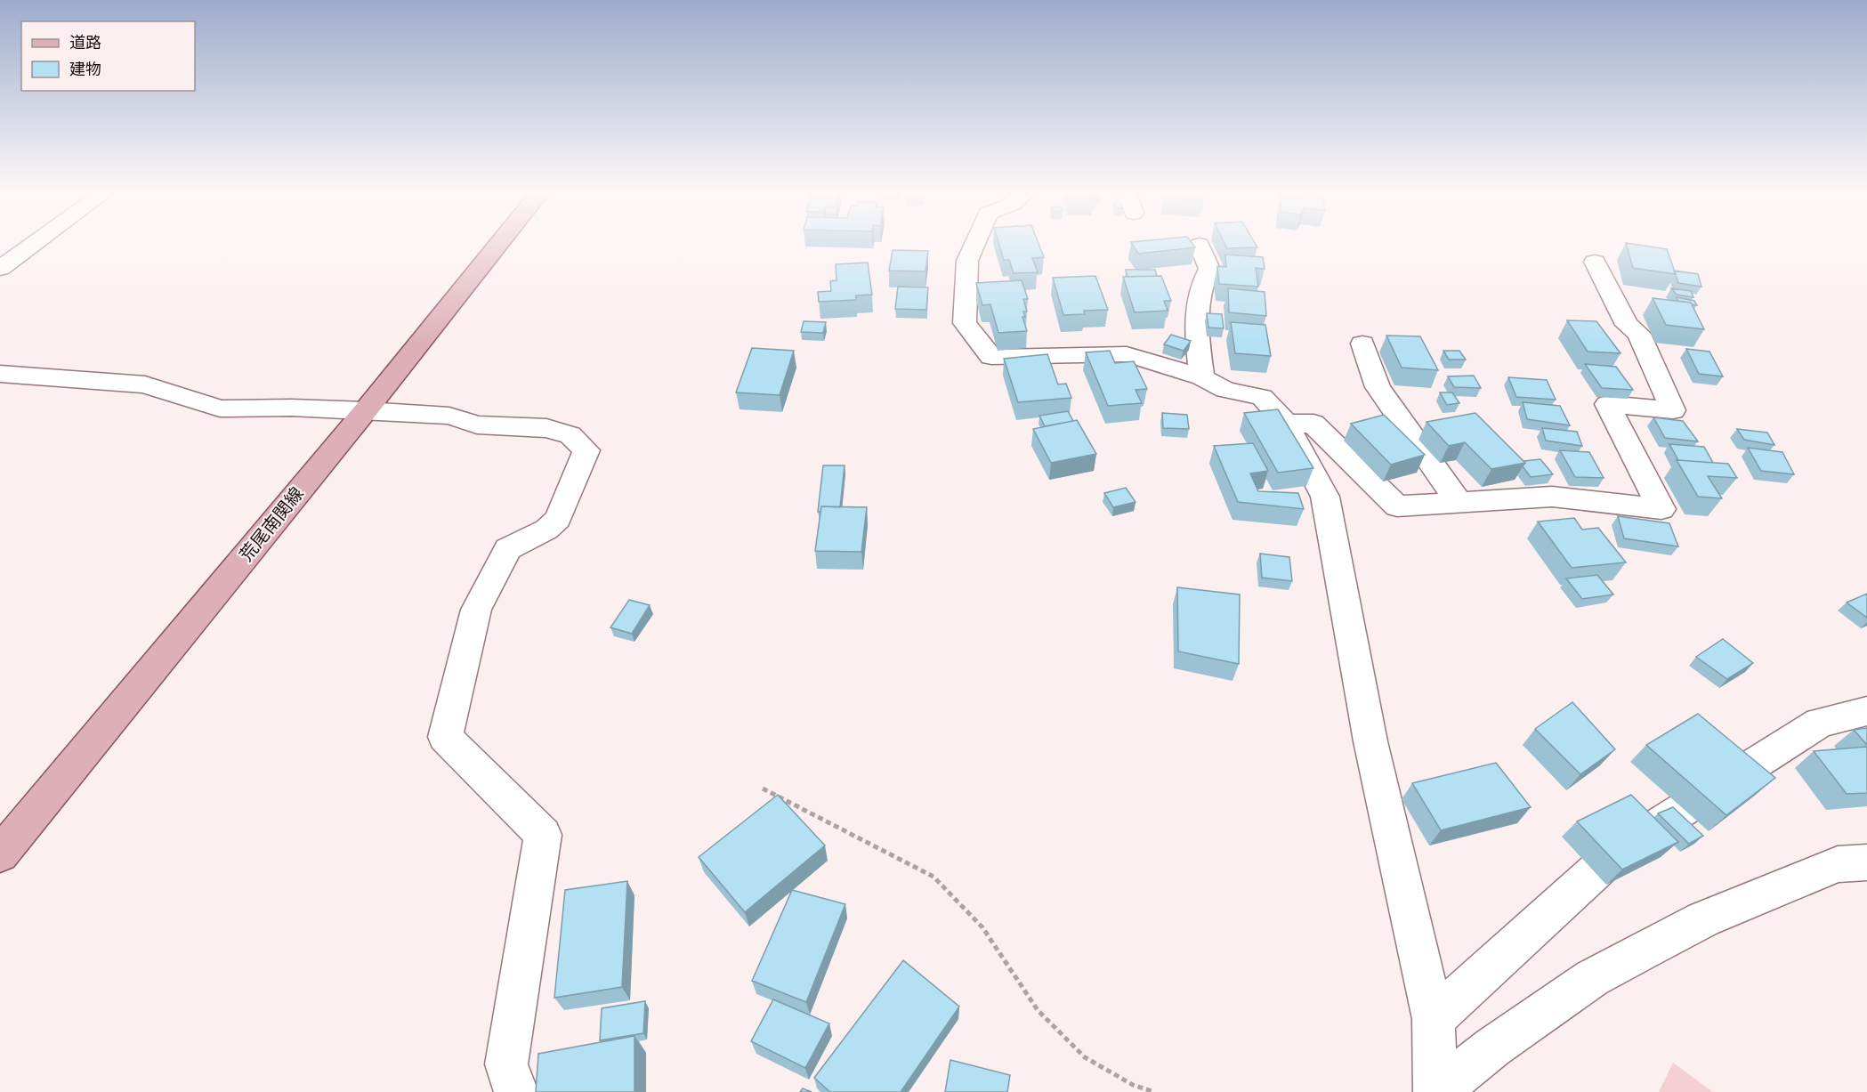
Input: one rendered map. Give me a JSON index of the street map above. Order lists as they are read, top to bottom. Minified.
{"streets":{"main road":["荒尾南関線"]},"legend":["道路","建物"]}
